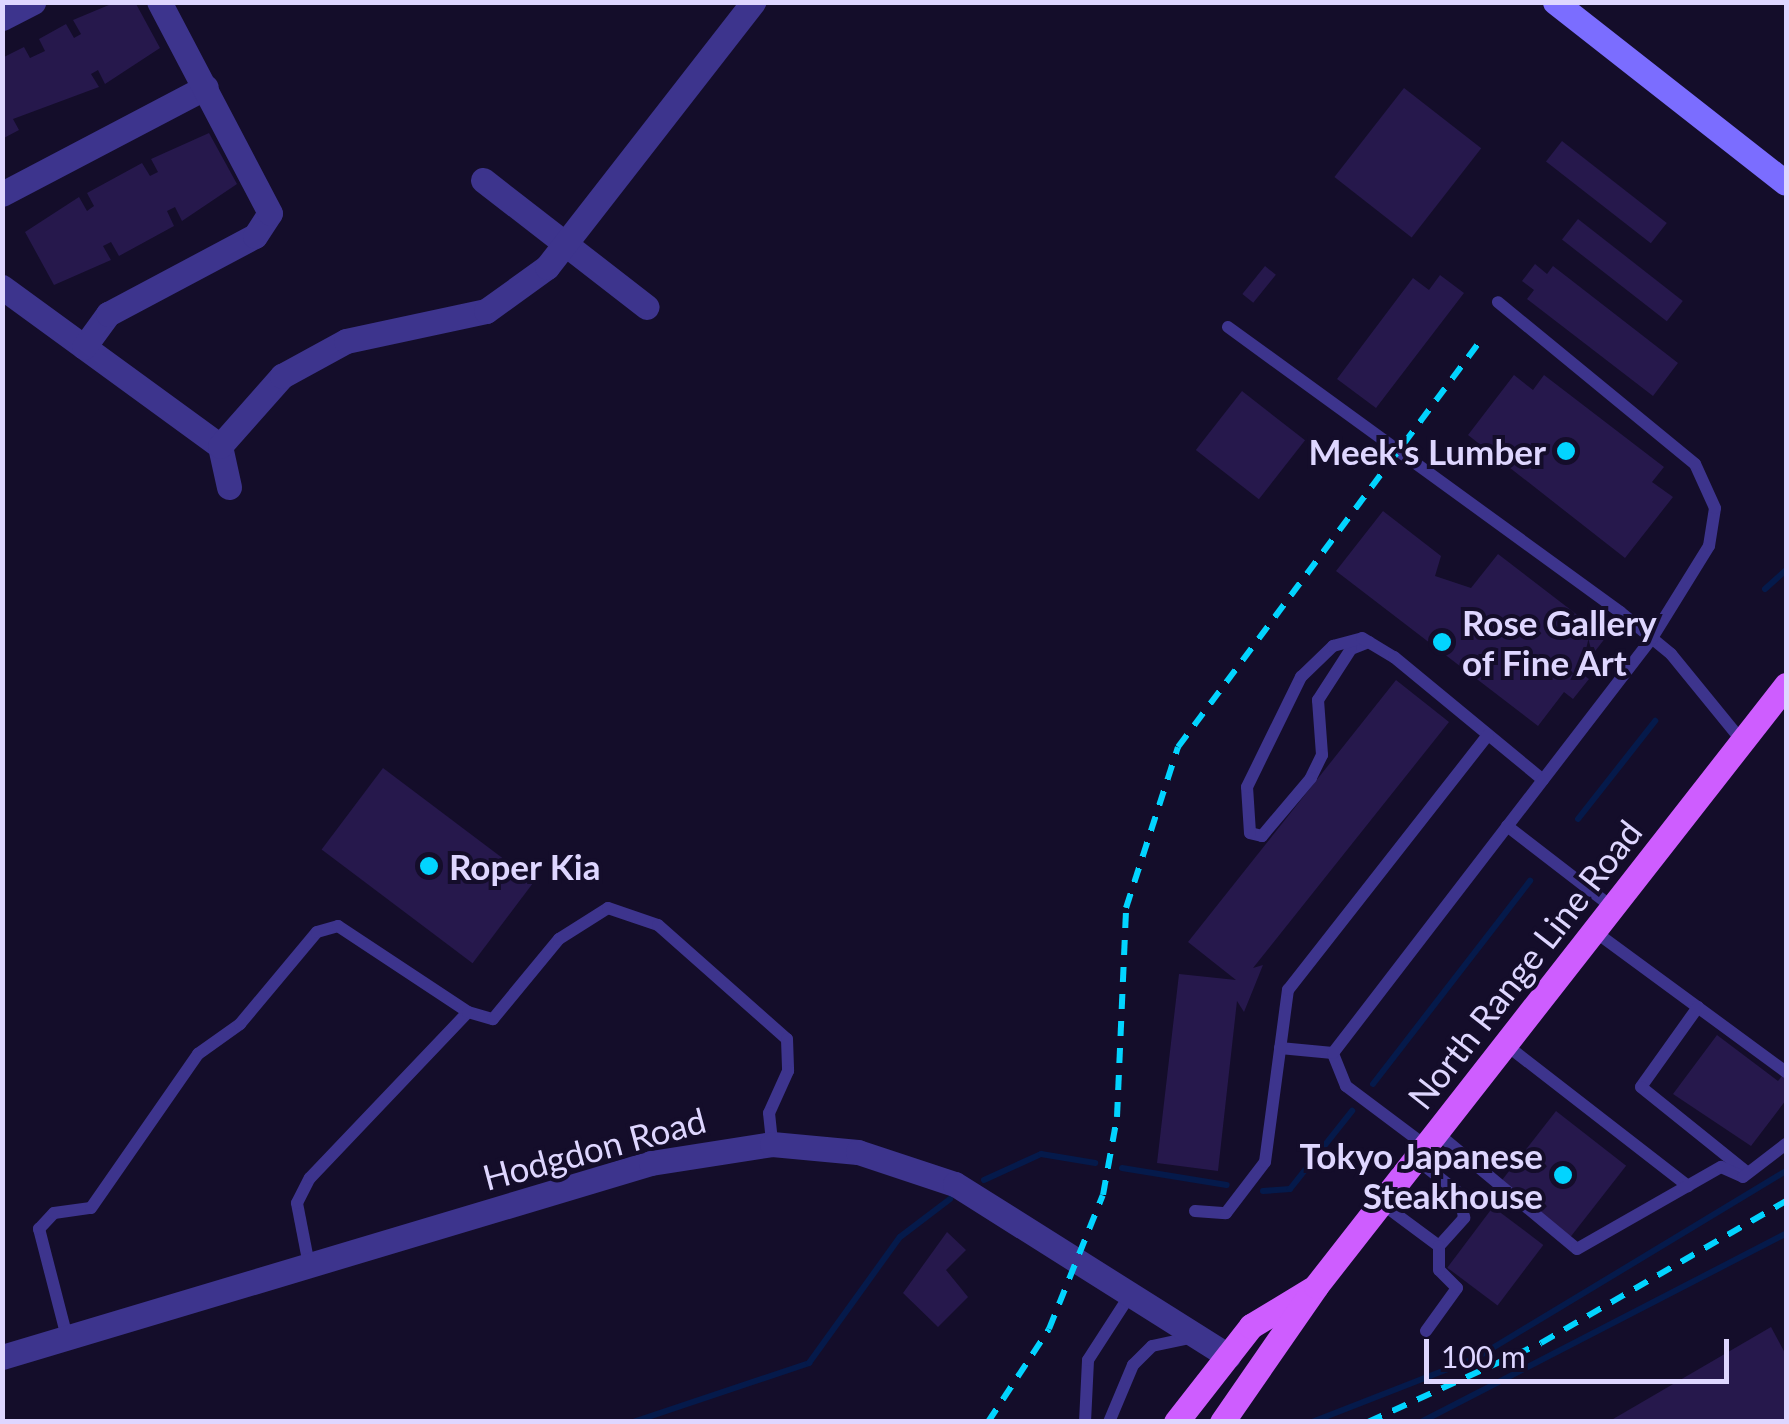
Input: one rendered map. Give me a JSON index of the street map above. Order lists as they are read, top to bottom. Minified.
{"streets":{"main road":["North Range Line Road"],"street":["Hodgdon Road"]},"crossings":[["North Range Line Road","Hodgdon Road"]],"places":["Meek's Lumber","Rose Gallery of Fine Art","Roper Kia","Tokyo Japanese Steakhouse"],"scale_bar":"100 m"}
